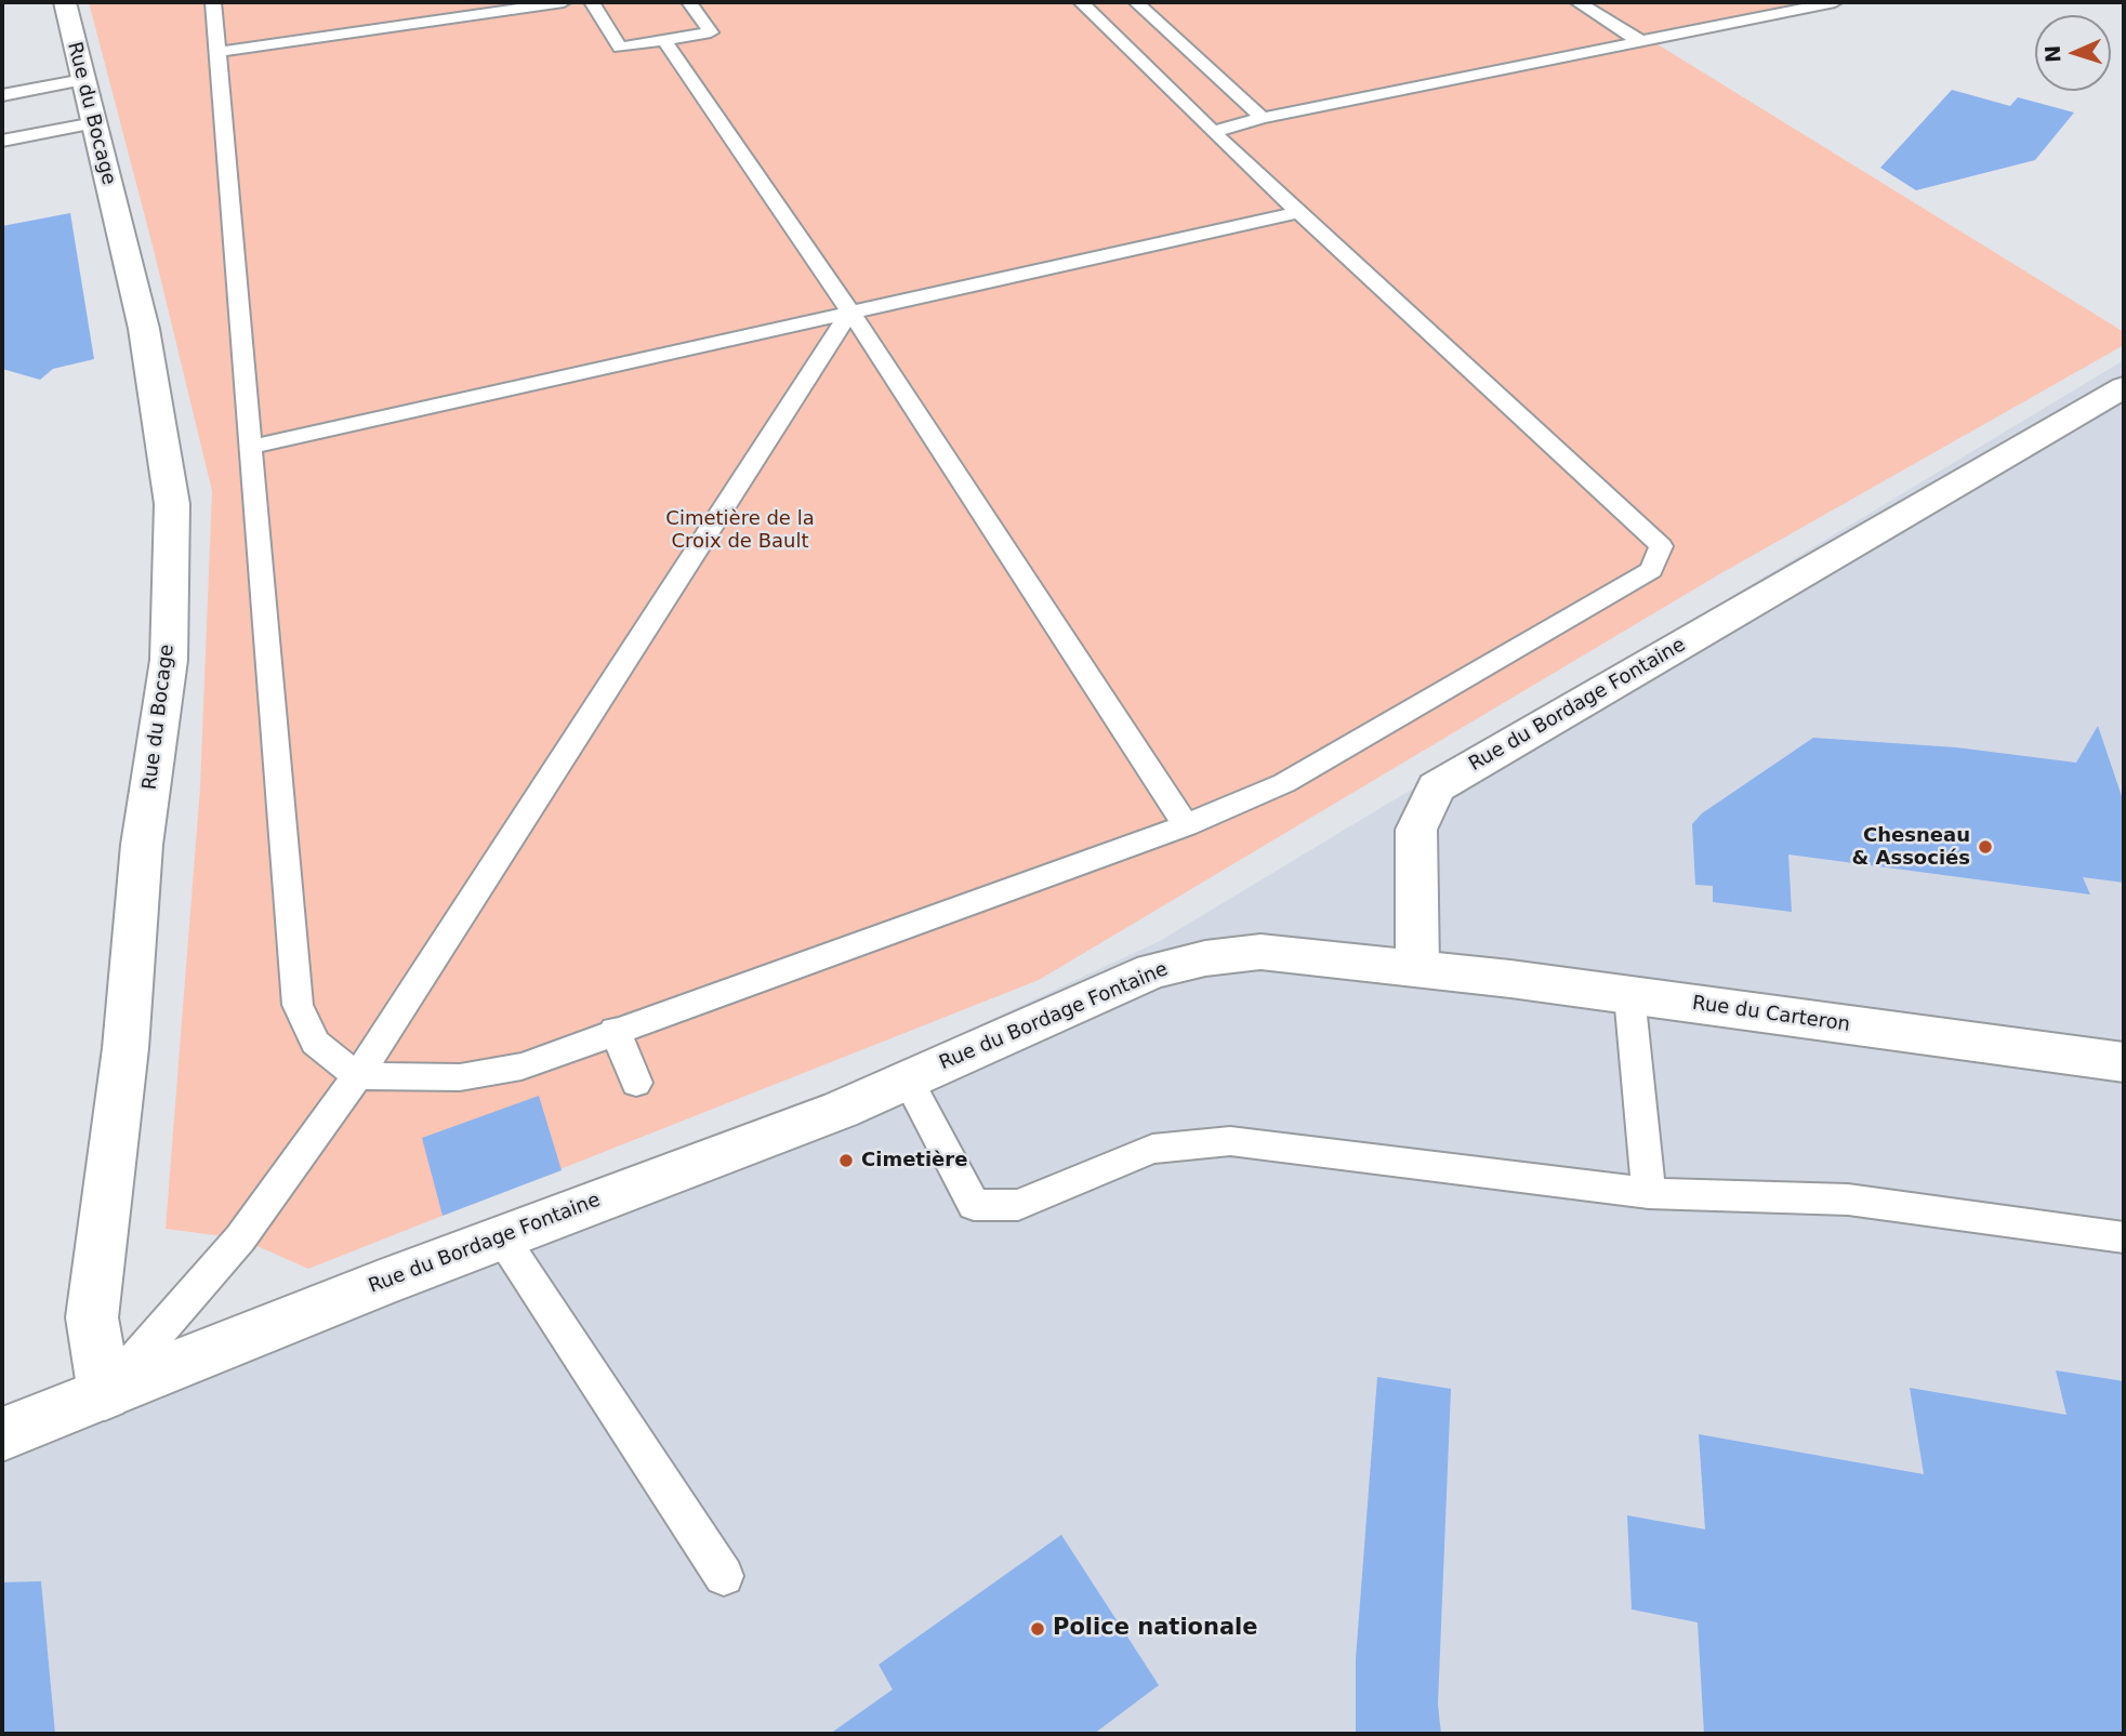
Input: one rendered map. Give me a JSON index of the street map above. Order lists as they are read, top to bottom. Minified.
{"streets":{"street":["Rue du Bocage","Rue du Bordage Fontaine","Rue du Carteron"]},"crossings":[["Rue du Bocage","Rue du Bordage Fontaine"],["Rue du Bordage Fontaine","Rue du Carteron"]],"parks":["Cimetière de la Croix de Bault"],"places":["Chesneau & Associés","Cimetière","Police nationale"],"north":"left"}
